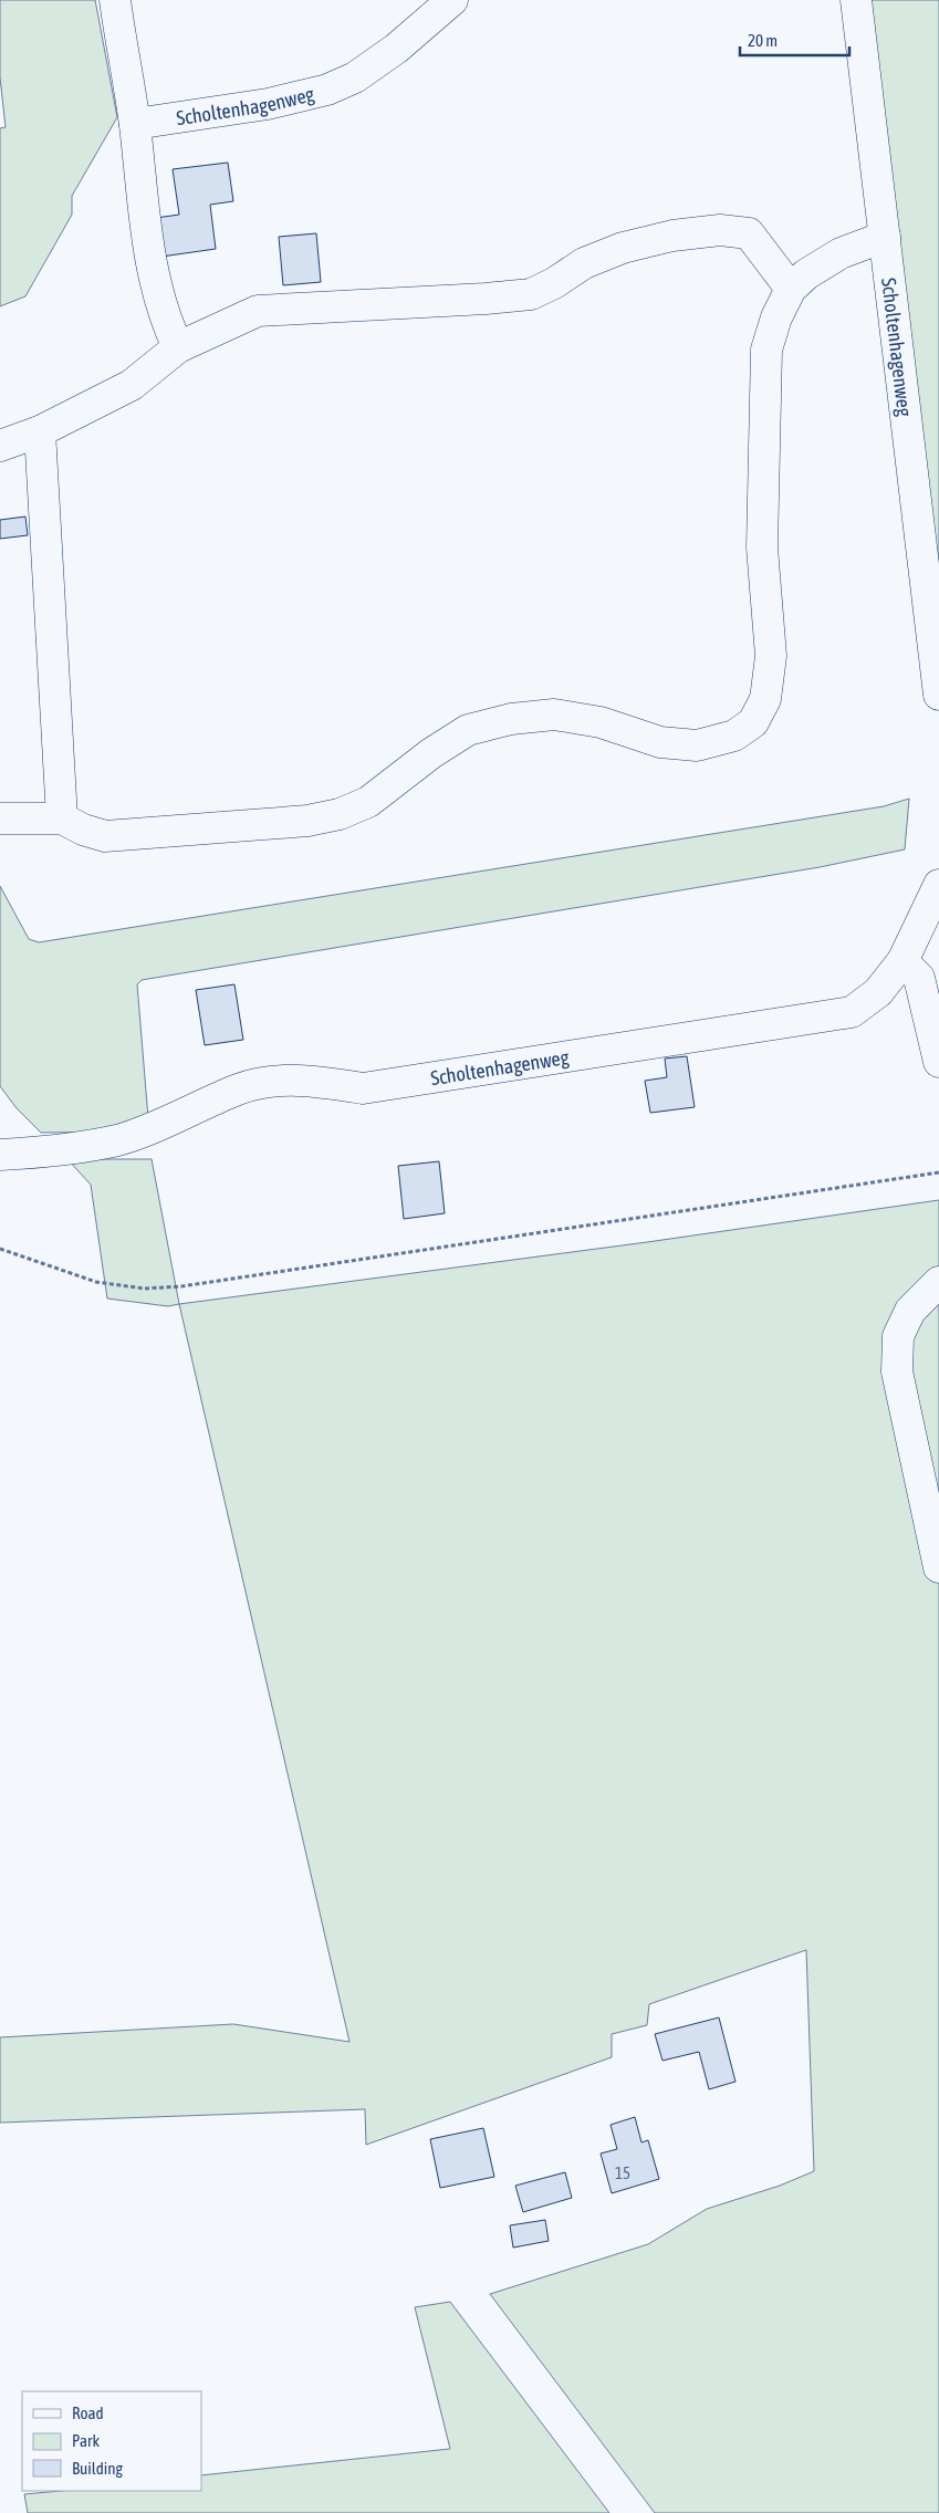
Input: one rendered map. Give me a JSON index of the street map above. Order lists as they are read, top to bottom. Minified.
{"streets":{"lane":["Scholtenhagenweg"]},"house_numbers":["15"],"legend":["Road","Park","Building"],"scale_bar":"20 m"}
